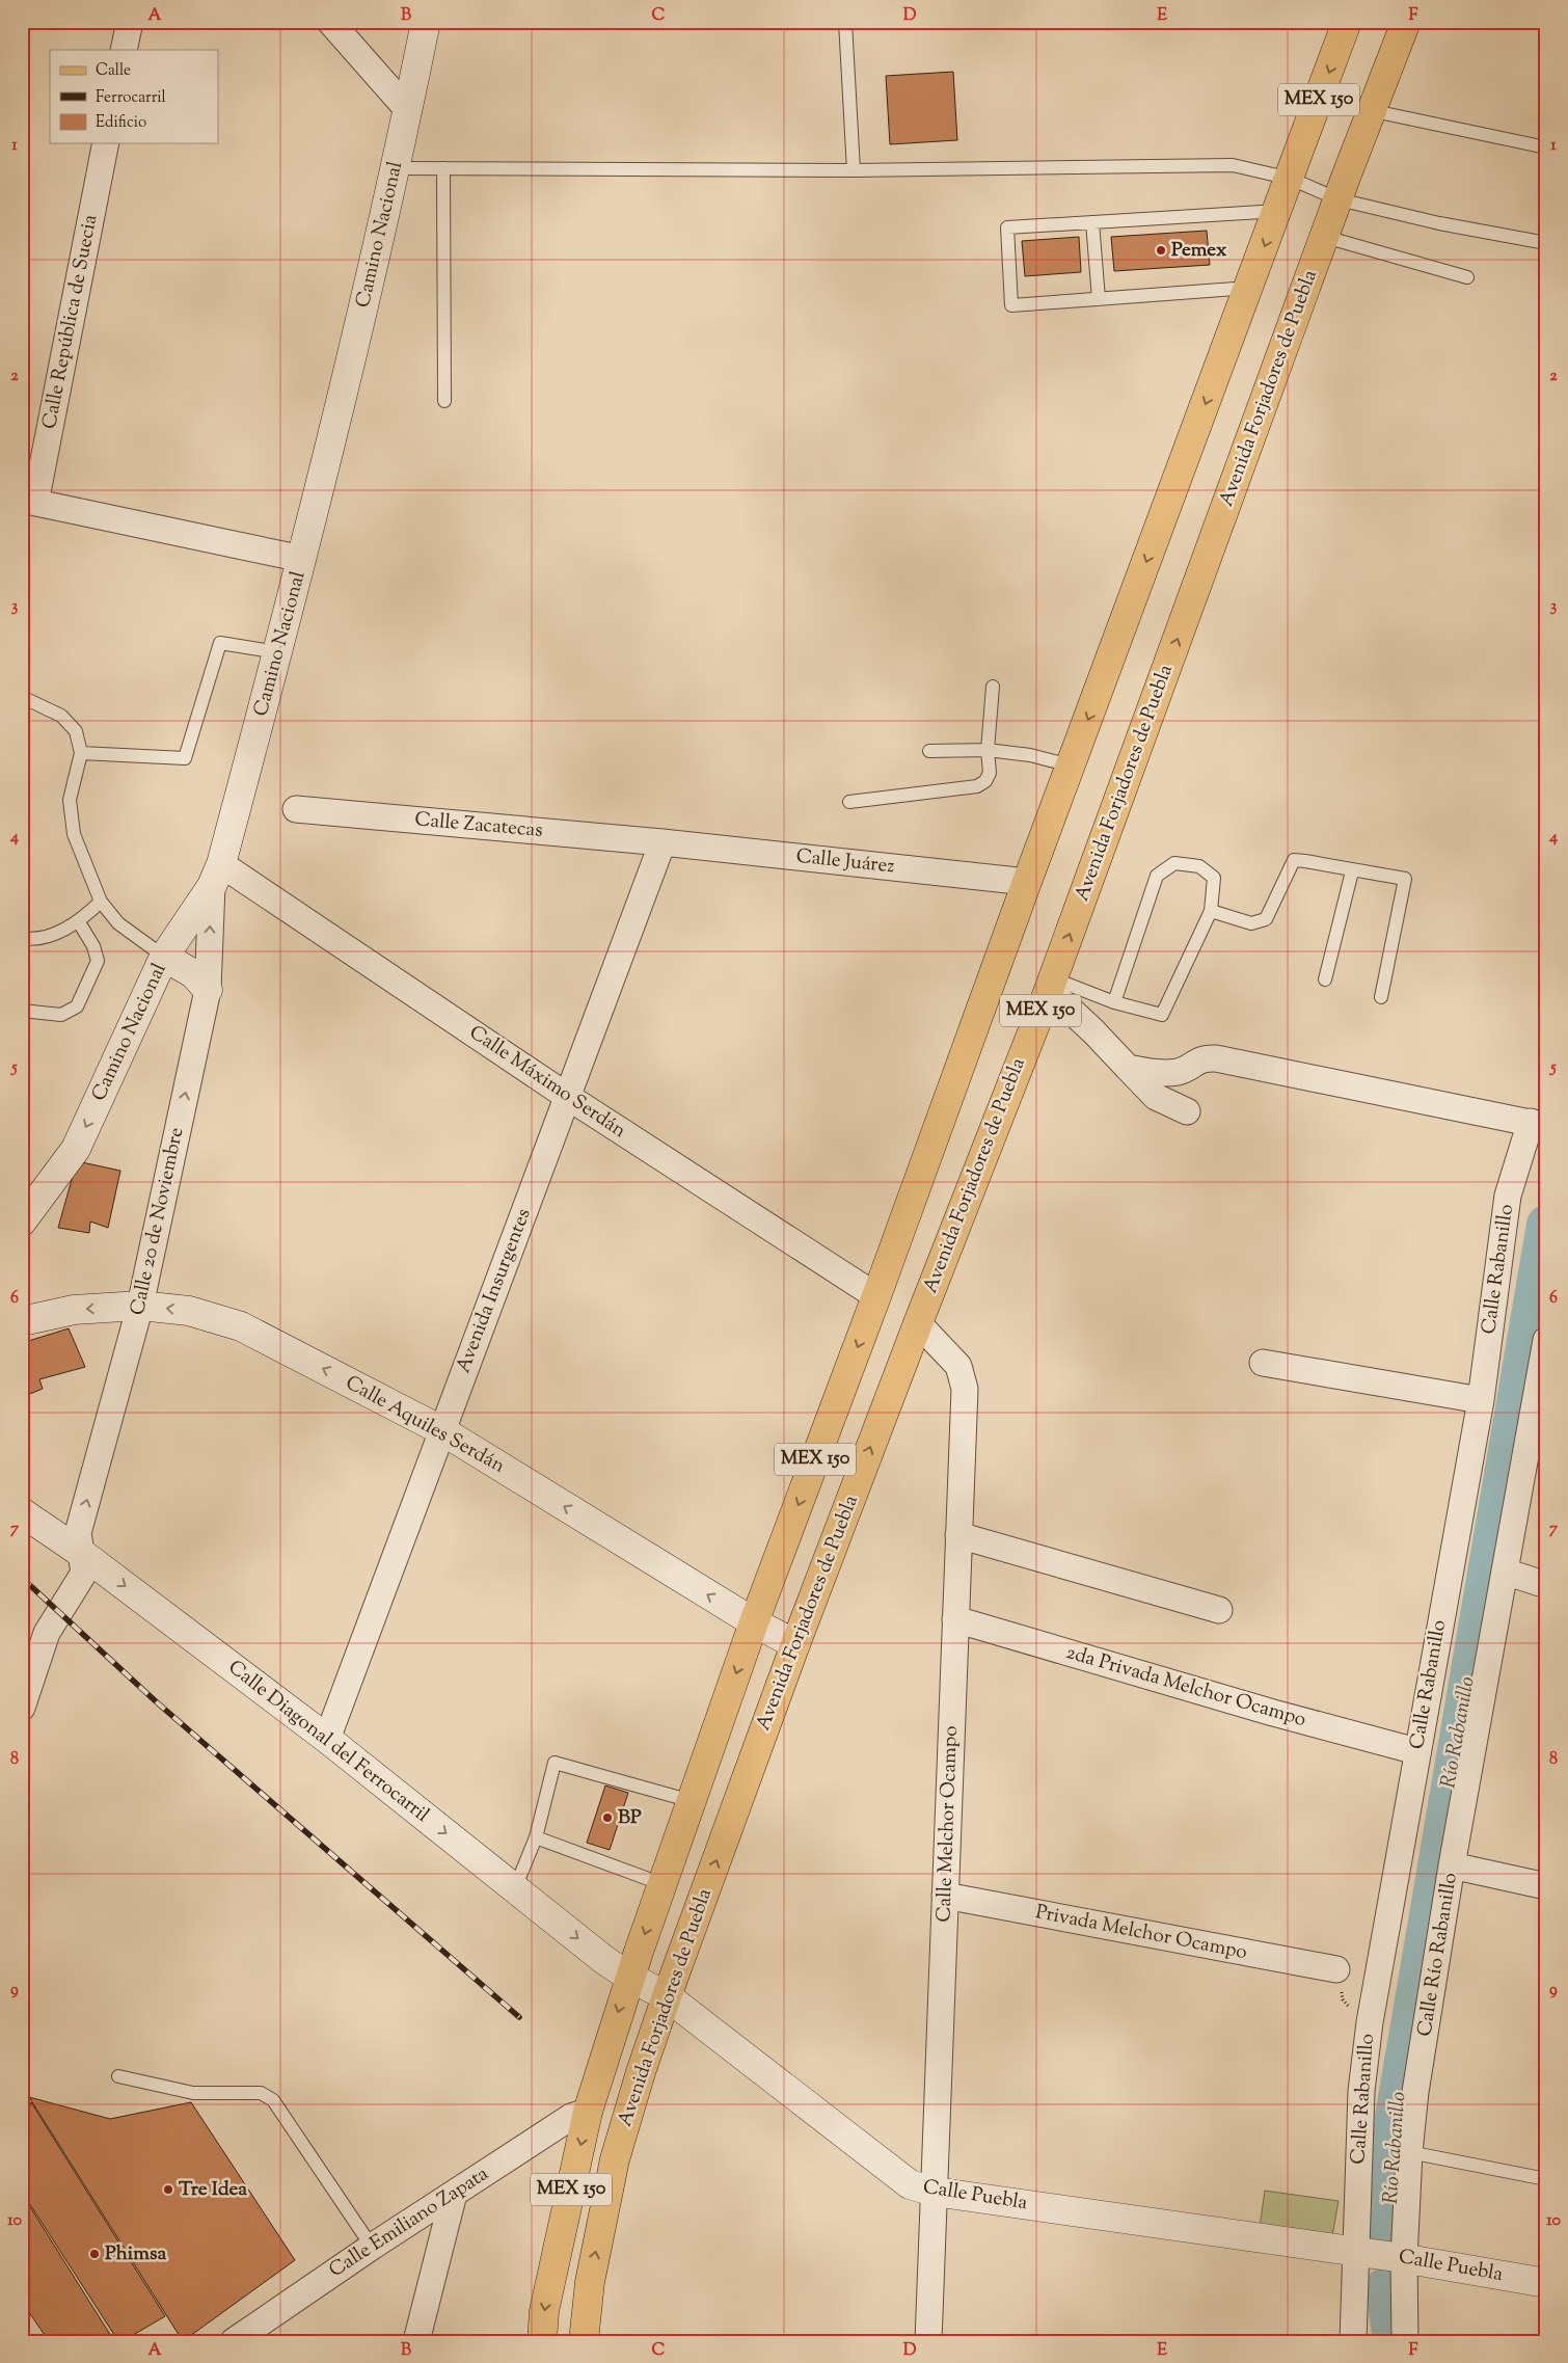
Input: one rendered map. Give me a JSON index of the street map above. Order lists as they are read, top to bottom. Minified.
{"streets":{"main road":["MEX 150","Camino Nacional","Avenida Forjadores de Puebla","Calle Aquiles Serdán","Calle Diagonal del Ferrocarril","Calle Puebla"],"street":["Calle República de Suecia","Calle Zacatecas","Calle Juárez","Calle Máximo Serdán","Calle 20 de Noviembre","Calle Rabanillo","Avenida Insurgentes","2da Privada Melchor Ocampo","Calle Melchor Ocampo","Privada Melchor Ocampo","Calle Río Rabanillo","Calle Emiliano Zapata"]},"crossings":[["Camino Nacional","Calle Máximo Serdán"],["Camino Nacional","Calle 20 de Noviembre"],["Avenida Forjadores de Puebla","Calle Juárez"],["Avenida Forjadores de Puebla","Calle Máximo Serdán"],["Avenida Forjadores de Puebla","Calle Aquiles Serdán"],["Avenida Forjadores de Puebla","Calle Diagonal del Ferrocarril"],["Avenida Forjadores de Puebla","Calle Melchor Ocampo"],["Avenida Forjadores de Puebla","Calle Puebla"],["Avenida Forjadores de Puebla","Calle Emiliano Zapata"],["Calle Zacatecas","Calle Juárez"],["Calle Zacatecas","Avenida Insurgentes"],["Calle Juárez","Avenida Insurgentes"],["Calle Máximo Serdán","Calle 20 de Noviembre"],["Calle Máximo Serdán","Avenida Insurgentes"],["Calle 20 de Noviembre","Calle Aquiles Serdán"],["Calle 20 de Noviembre","Calle Diagonal del Ferrocarril"],["Calle Rabanillo","2da Privada Melchor Ocampo"],["Calle Rabanillo","Calle Puebla"],["Avenida Insurgentes","Calle Aquiles Serdán"],["Avenida Insurgentes","Calle Diagonal del Ferrocarril"],["2da Privada Melchor Ocampo","Calle Melchor Ocampo"],["Calle Diagonal del Ferrocarril","Calle Puebla"],["Calle Melchor Ocampo","Privada Melchor Ocampo"],["Calle Melchor Ocampo","Calle Puebla"],["Calle Río Rabanillo","Calle Puebla"]],"one_way":["Calle 20 de Noviembre","Calle Aquiles Serdán","Calle Diagonal del Ferrocarril"],"water":["Río Rabanillo"],"places":["Pemex","BP","Tre Idea","Phimsa"],"legend":["Calle","Ferrocarril","Edificio"],"grid":{"columns":["A","B","C","D","E","F"],"rows":["1","2","3","4","5","6","7","8","9","10"]}}
